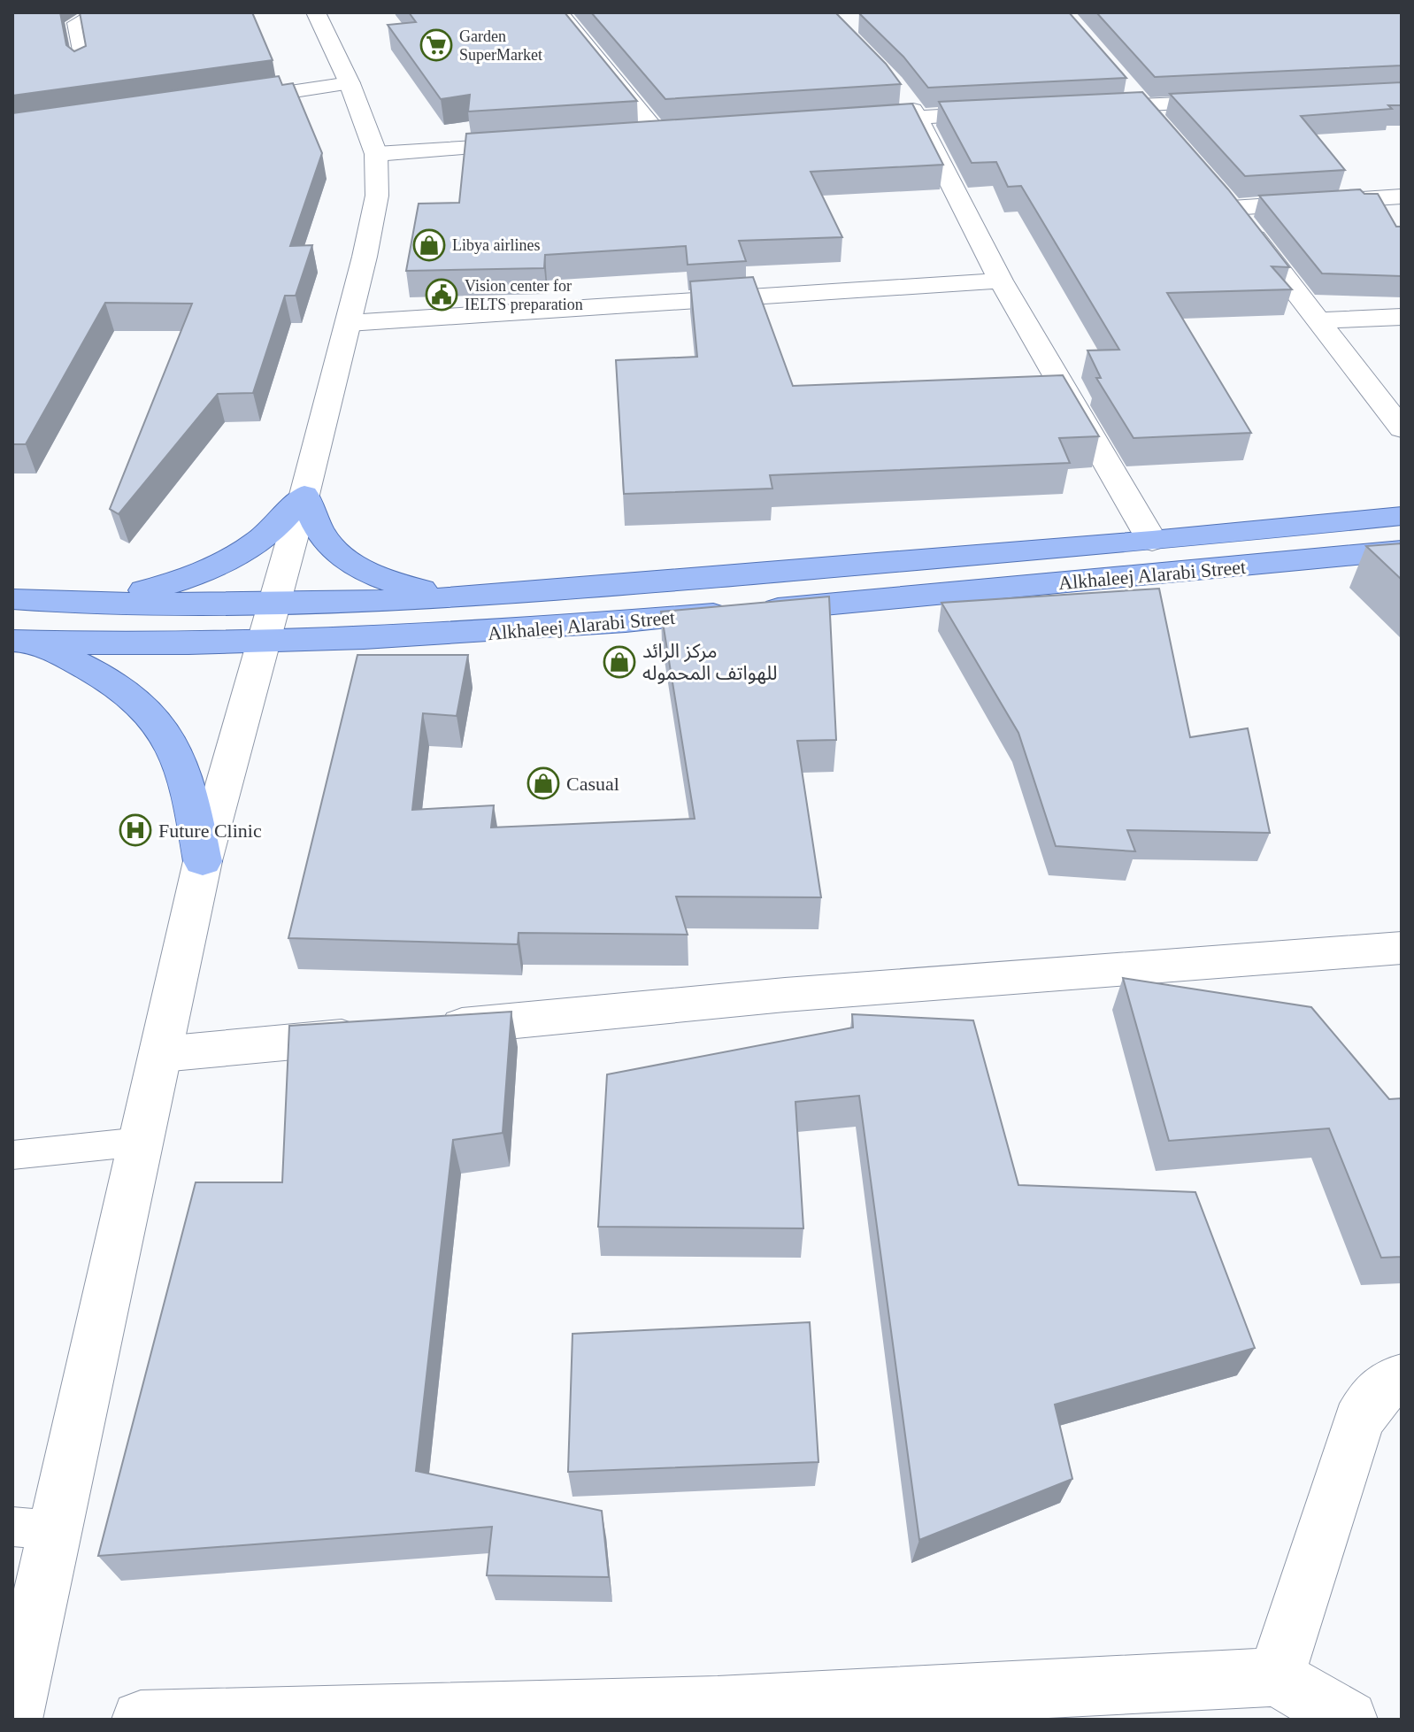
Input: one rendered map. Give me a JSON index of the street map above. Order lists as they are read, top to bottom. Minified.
{"streets":{"main road":["Alkhaleej Alarabi Street"]},"places":{"supermarket":["Garden SuperMarket"],"shop":["Libya airlines","مركز الرائد للهواتف المحموله","Casual"],"public building":["Vision center for IELTS preparation"],"hospital":["Future Clinic"]}}
